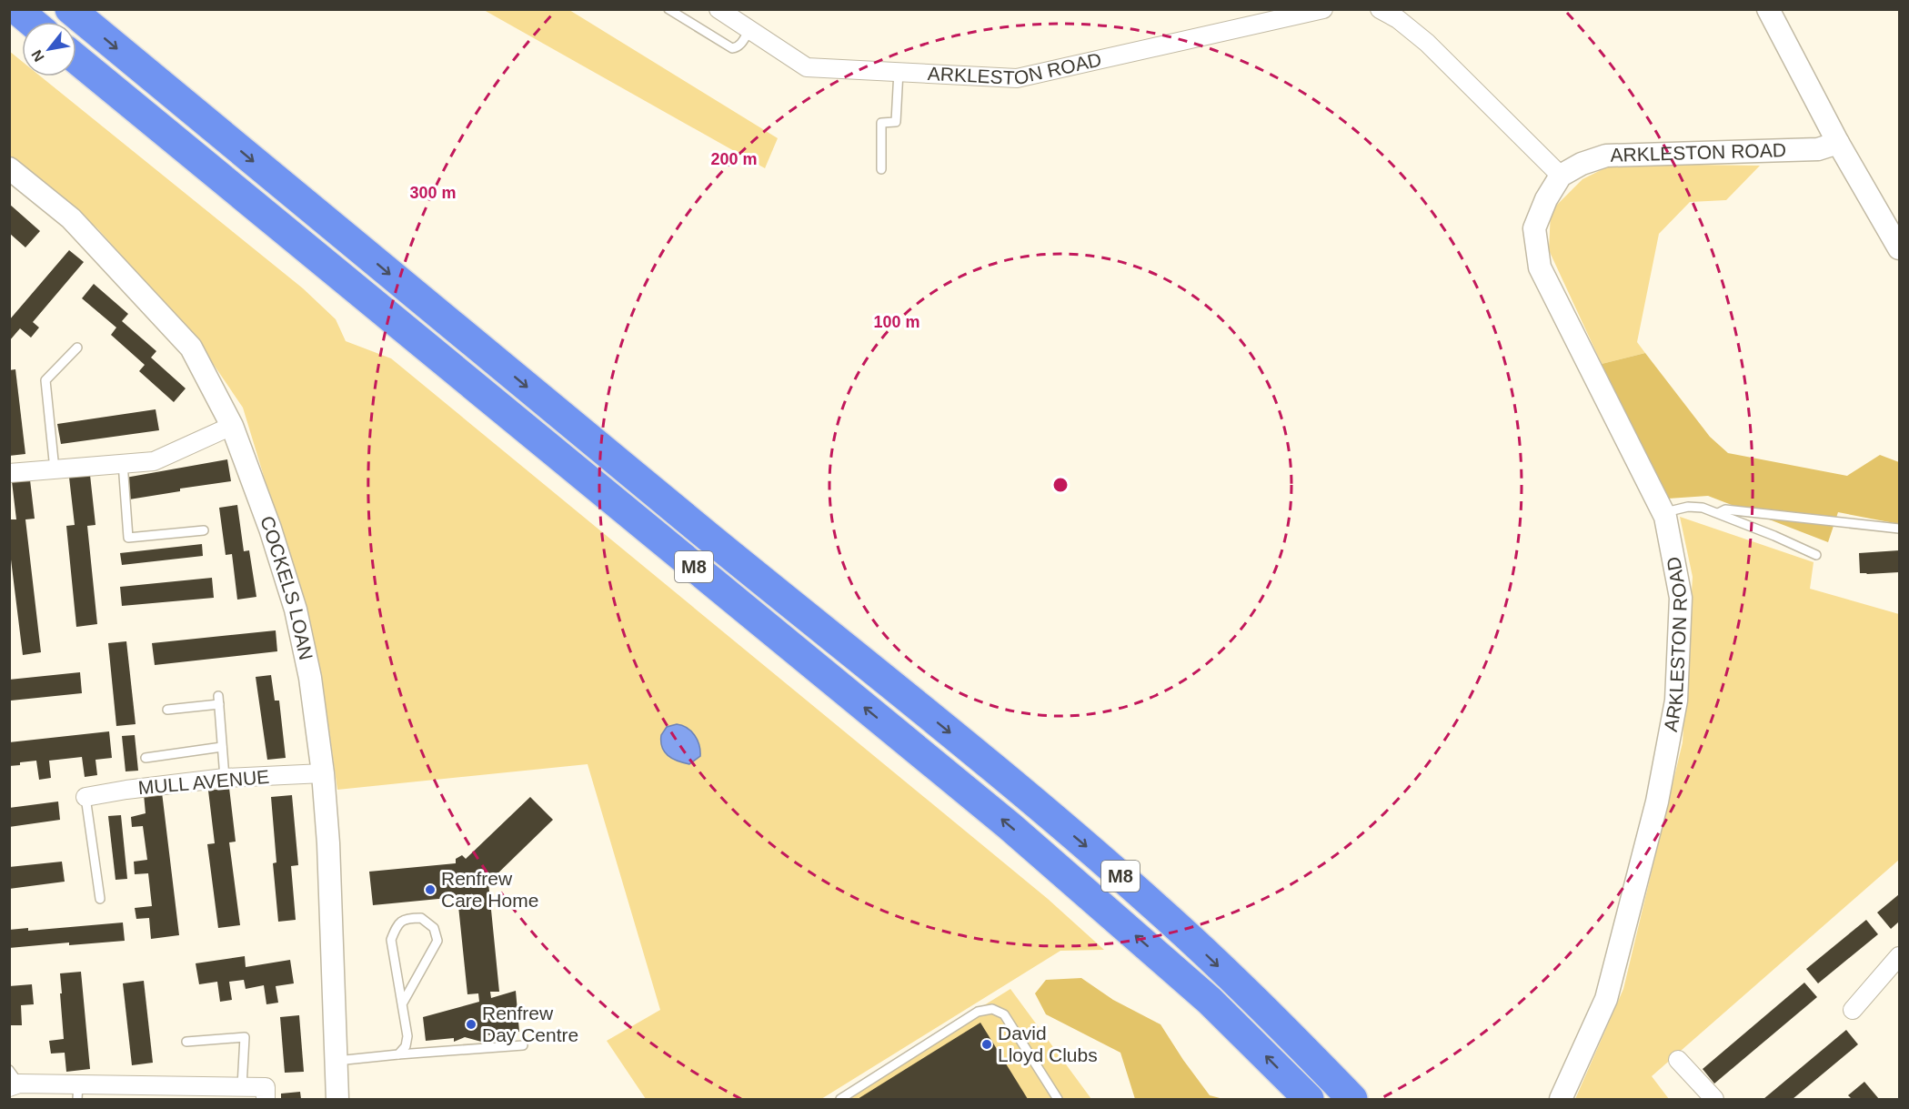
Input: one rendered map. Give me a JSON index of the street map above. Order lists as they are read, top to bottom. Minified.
{"streets":{"highway":["M8"],"street":["ARKLESTON ROAD","COCKELS LOAN","MULL AVENUE"]},"crossings":[["COCKELS LOAN","MULL AVENUE"]],"places":["Renfrew Care Home","Renfrew Day Centre","David Lloyd Clubs"],"north":"bottom left","rings":["200 m","300 m","100 m"]}
